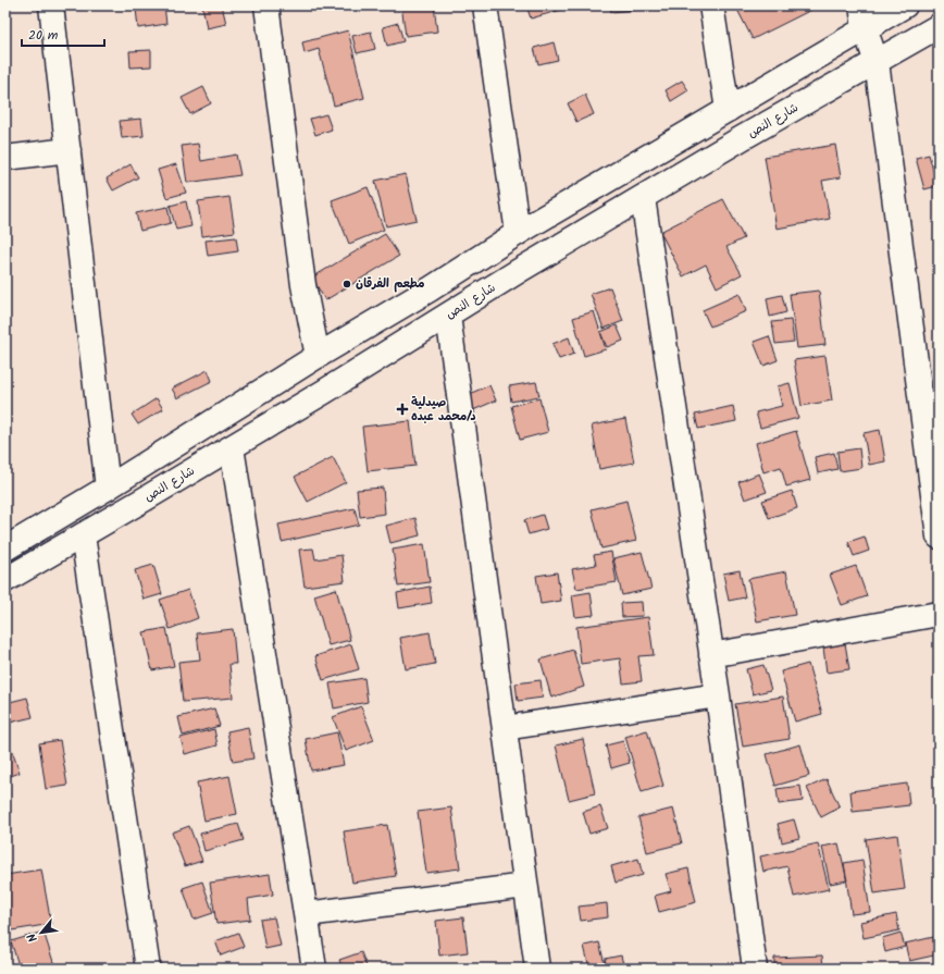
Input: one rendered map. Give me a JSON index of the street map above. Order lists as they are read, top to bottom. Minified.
{"streets":{"street":["شارع النص"]},"places":{"other":["مطعم الفرقان"],"health":["صيدلية د/محمد عبده"]},"scale_bar":"20 m","north":"bottom left"}
